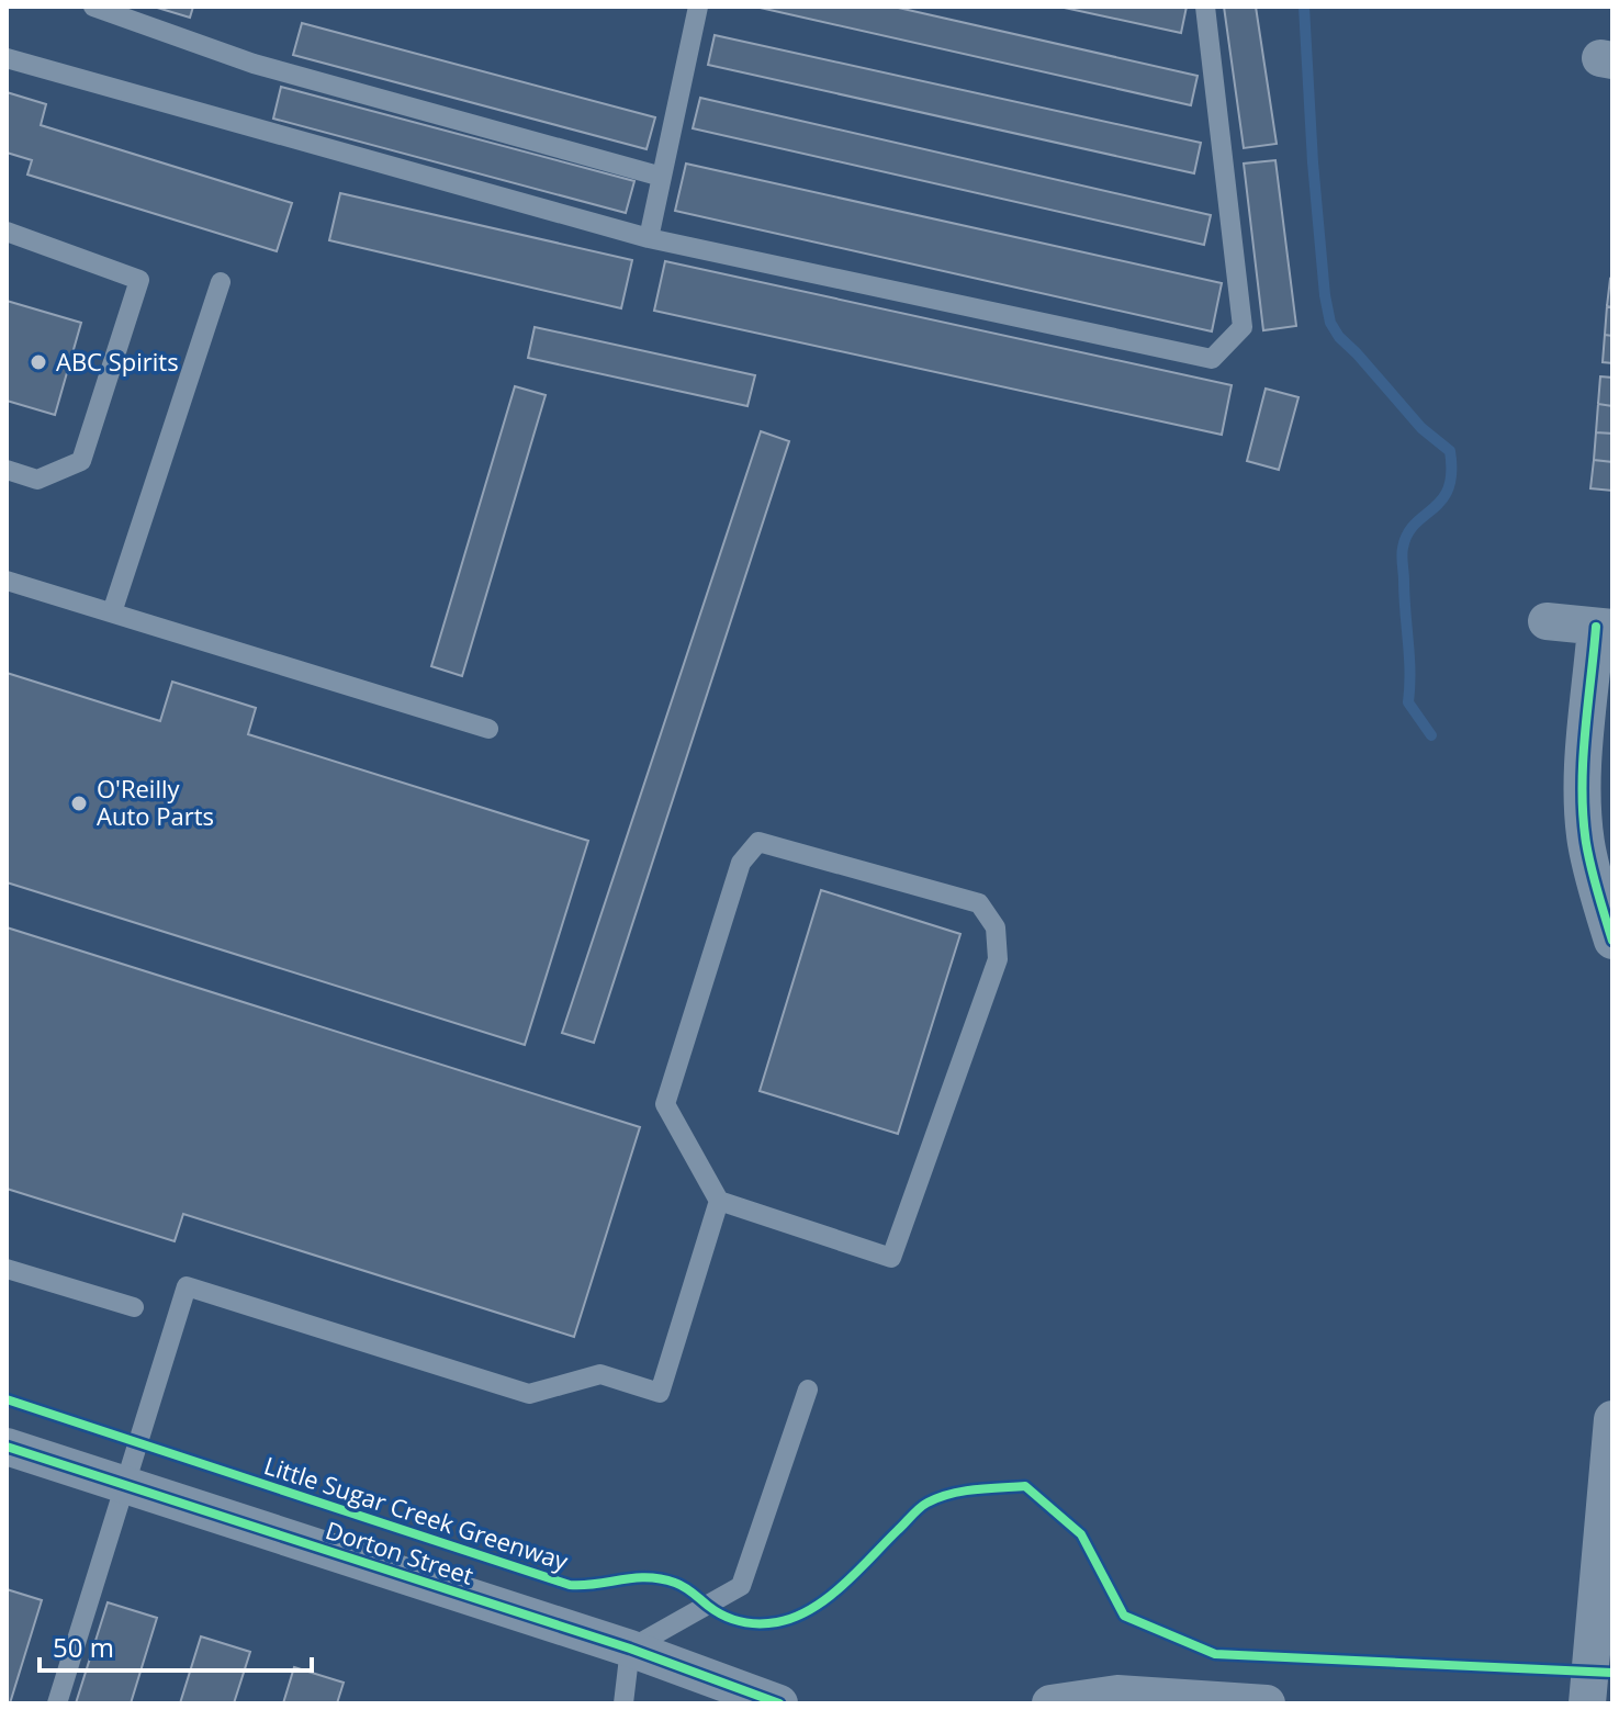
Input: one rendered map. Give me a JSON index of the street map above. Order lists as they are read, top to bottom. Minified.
{"streets":{"street":["Dorton Street"],"cycle path":["Little Sugar Creek Greenway"]},"places":["ABC Spirits","O'Reilly Auto Parts"],"scale_bar":"50 m"}
